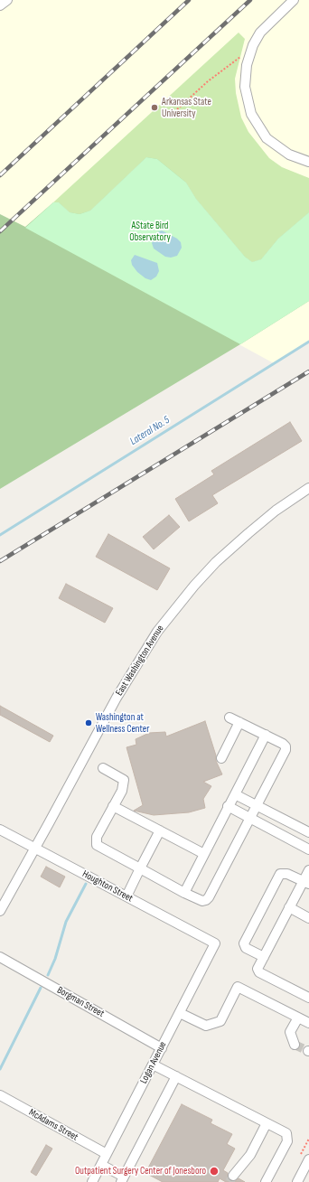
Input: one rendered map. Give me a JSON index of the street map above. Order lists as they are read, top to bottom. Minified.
{"streets":{"street":["East Washington Avenue","Houghton Street","Borgman Street","Logan Avenue","McAdams Street"]},"crossings":[["East Washington Avenue","Houghton Street"],["Houghton Street","Logan Avenue"],["Borgman Street","Logan Avenue"],["Logan Avenue","McAdams Street"]],"water":["Lateral No. 5"],"parks":["AState Bird Observatory"],"places":["Arkansas State University","Washington at Wellness Center","Outpatient Surgery Center of Jonesboro"]}
